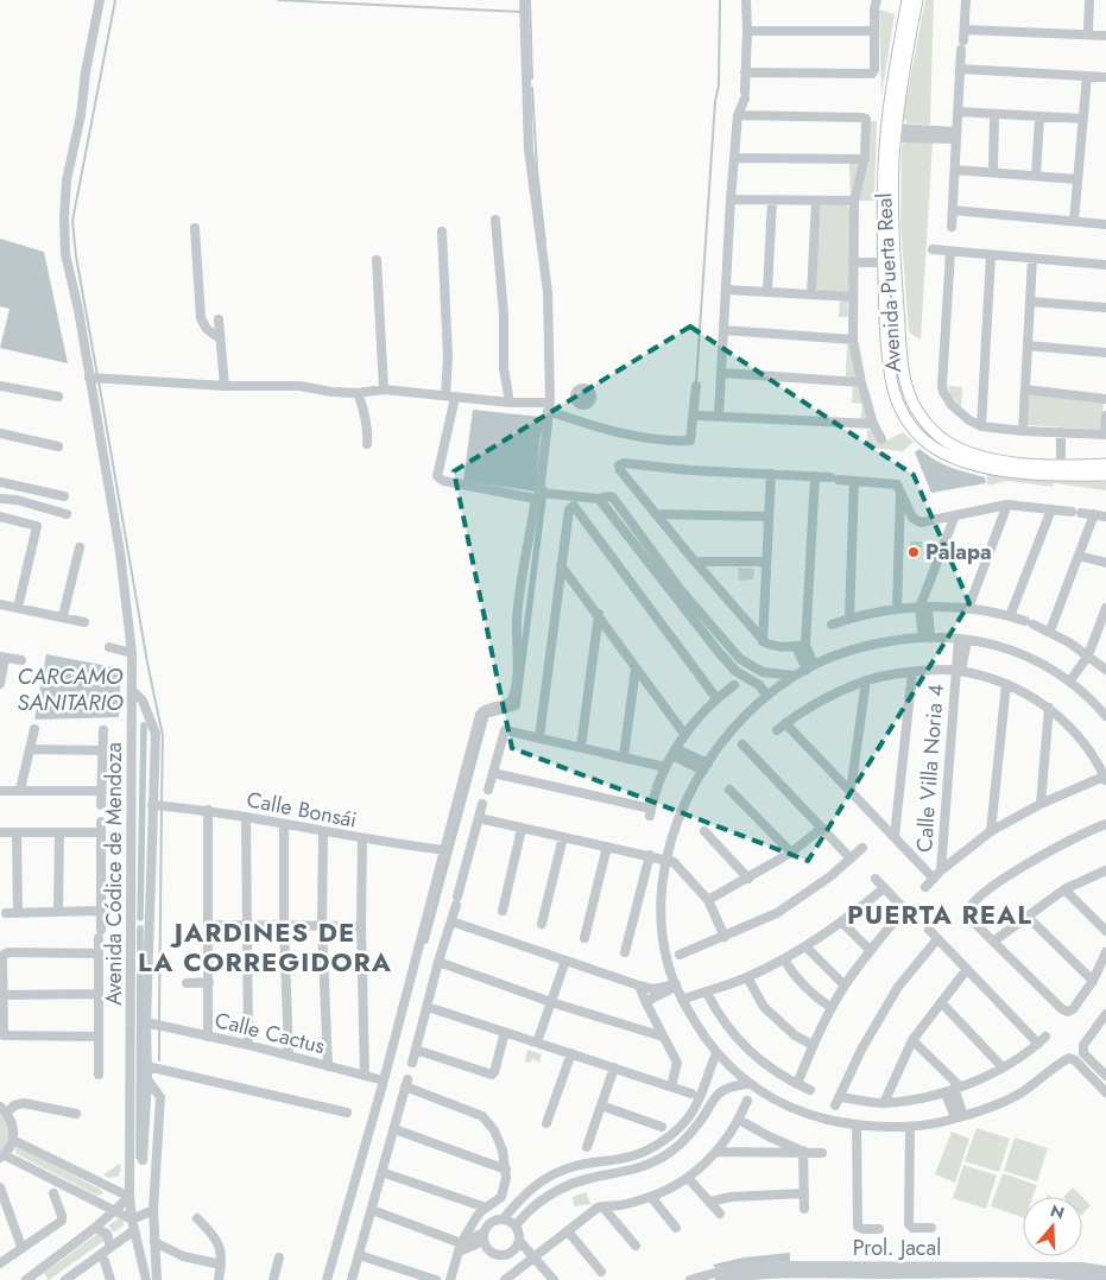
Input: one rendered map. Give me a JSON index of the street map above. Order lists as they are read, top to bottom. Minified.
{"streets":{"main road":["Avenida Puerta Real"],"street":["Calle Villa Noria 4","Calle Bonsái","Avenida Códice de Mendoza","Calle Cactus","Prol. Jacal"]},"districts":["PUERTA REAL","JARDINES DE LA CORREGIDORA"],"water":["CARCAMO SANITARIO"],"places":["Palapa"],"north":"top"}
